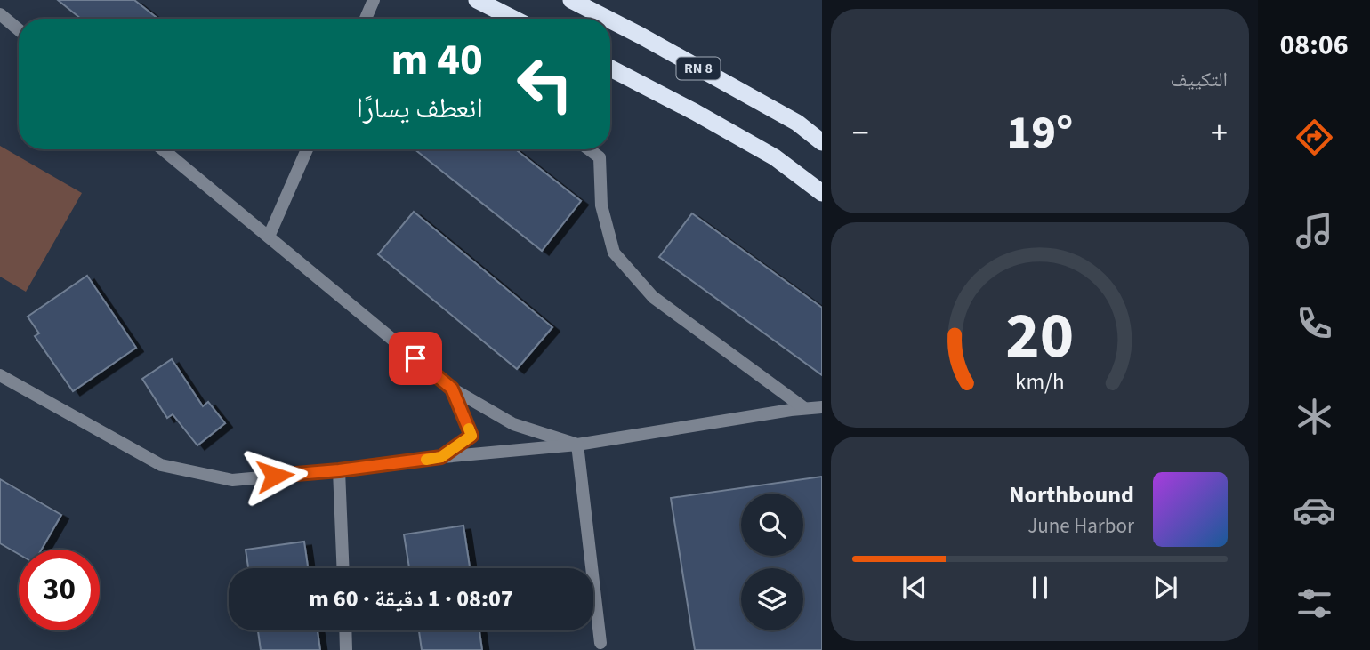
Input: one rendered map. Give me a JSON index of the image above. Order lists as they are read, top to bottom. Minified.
{"streets":{"highway":["RN 8"]},"page":{"tabs":"08:06","tile":"التكييف","turn":["40 m","انعطف يسارًا"],"heat":["−","19°","+"],"song":["Northbound","June Harbor"],"limit":"30","trip":"08:07 · 1 دقيقة · 60 m","gauge":["20","km/h"]}}
